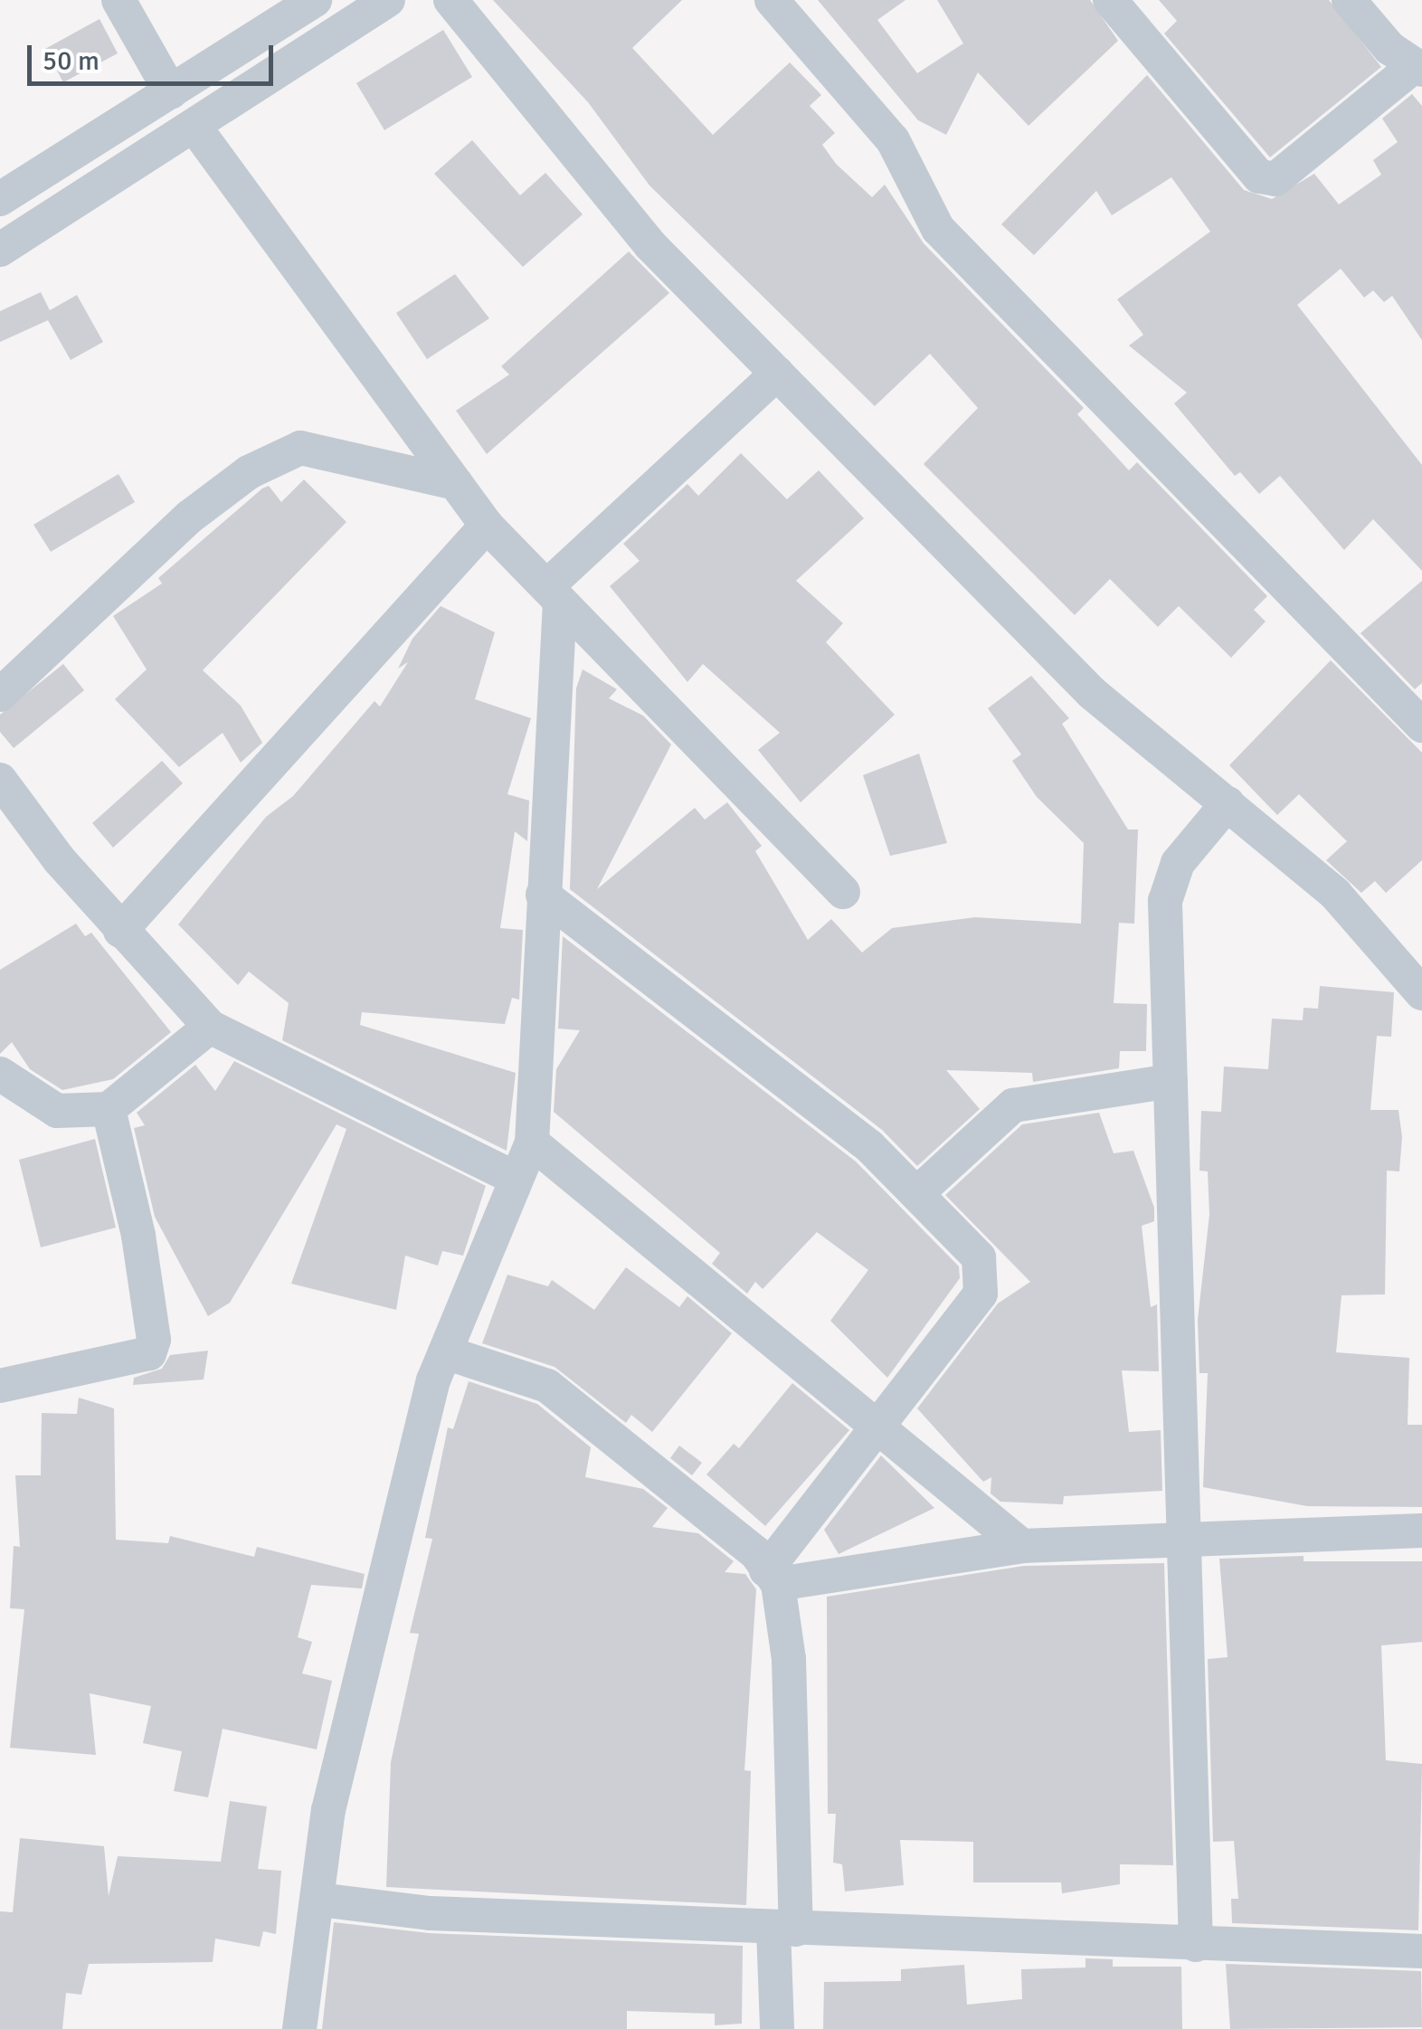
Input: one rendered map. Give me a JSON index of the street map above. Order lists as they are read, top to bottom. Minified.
{"scale_bar":"50 m"}
